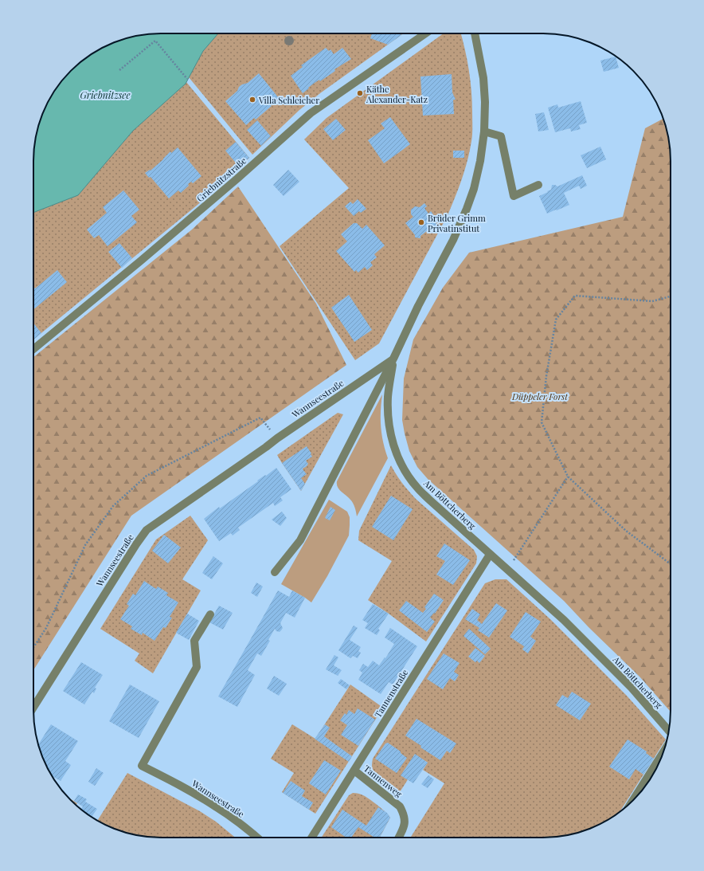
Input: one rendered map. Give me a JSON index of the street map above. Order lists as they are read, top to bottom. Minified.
{"streets":{"street":["Griebnitzstraße","Wannseestraße","Am Böttcherberg","Tannenstraße","Tannenweg"]},"crossings":[["Wannseestraße","Am Böttcherberg"],["Am Böttcherberg","Tannenstraße"],["Tannenstraße","Tannenweg"]],"water":["Griebnitzsee"],"parks":["Düppeler Forst"],"places":["Käthe Alexander-Katz","Villa Schleicher","Brüder Grimm Privatinstitut"]}
